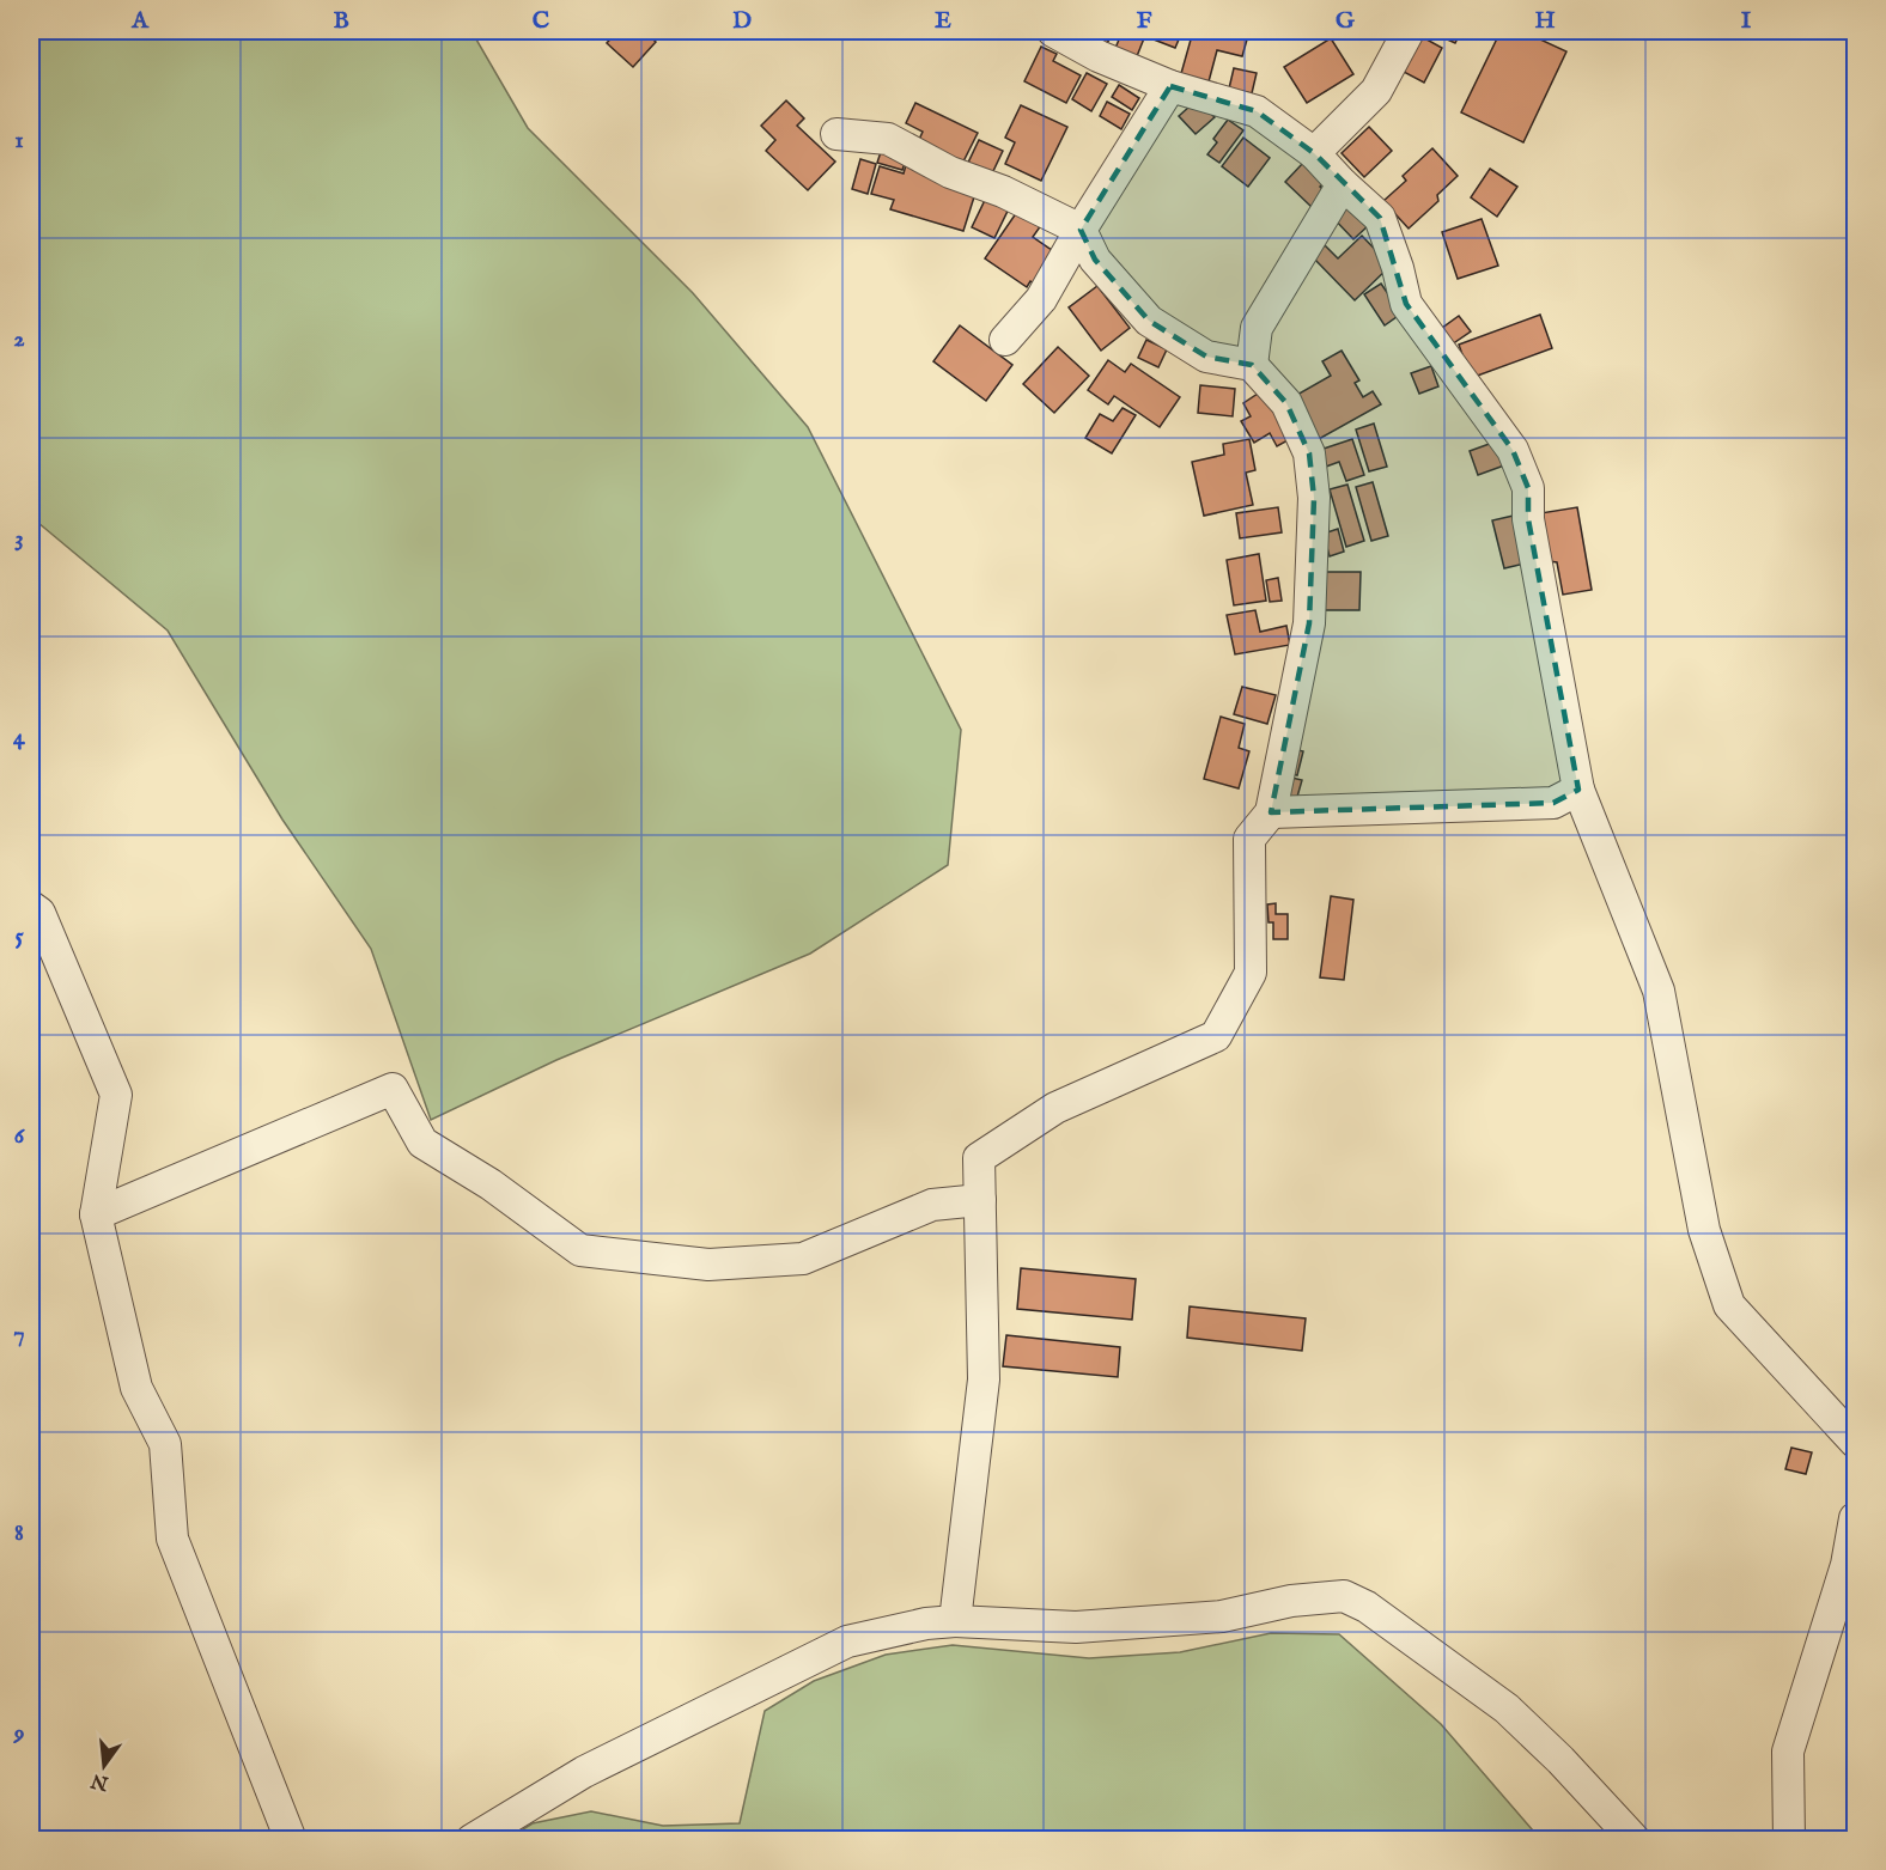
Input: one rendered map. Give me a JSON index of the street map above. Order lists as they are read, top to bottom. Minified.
{"north":"bottom","grid":{"columns":["A","B","C","D","E","F","G","H","I"],"rows":["1","2","3","4","5","6","7","8","9"]}}
